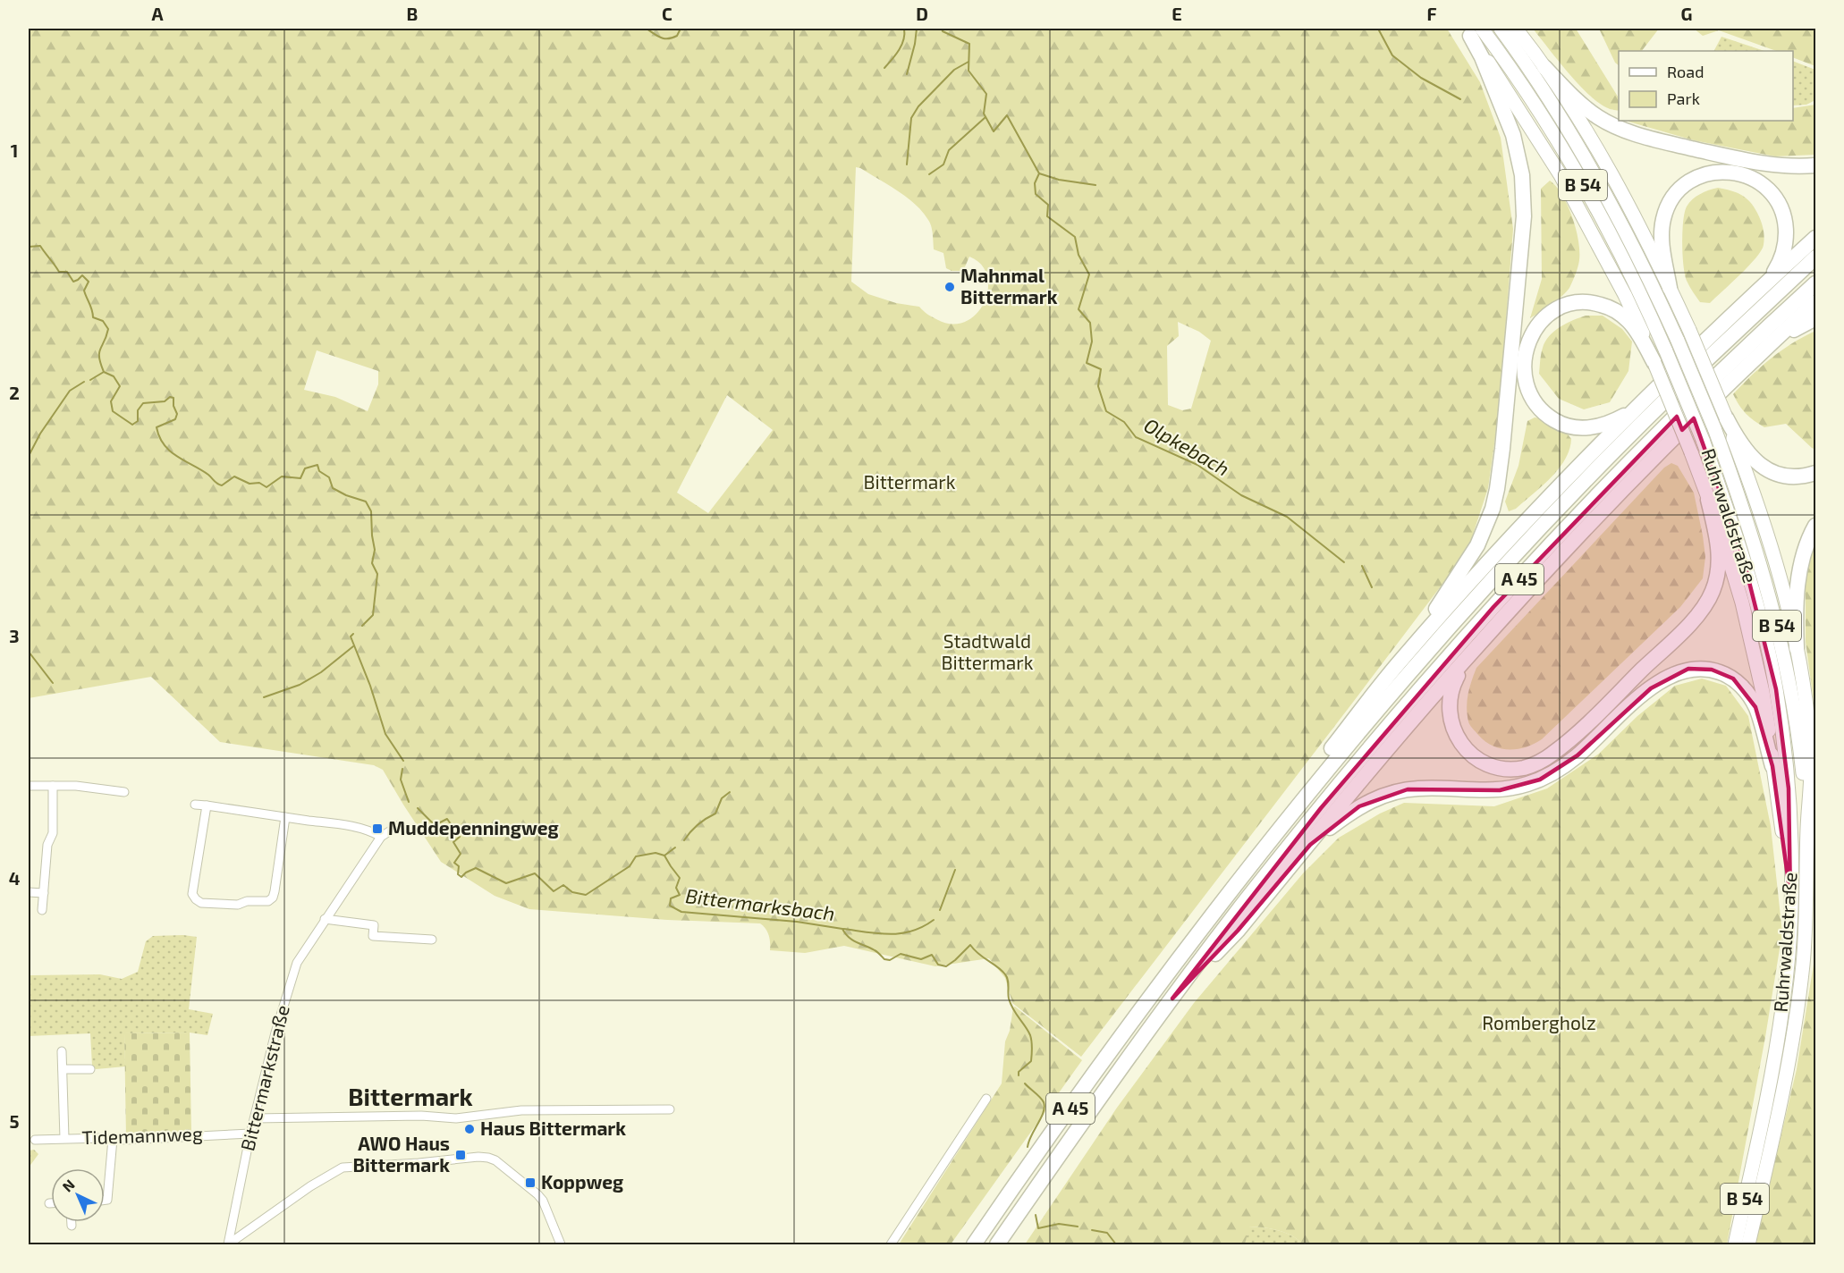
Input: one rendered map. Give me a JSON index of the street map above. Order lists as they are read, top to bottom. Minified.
{"streets":{"highway":["B 54","Ruhrwaldstraße","A 45"],"street":["Bittermarkstraße","Tidemannweg"]},"crossings":[["B 54","Ruhrwaldstraße"],["Bittermarkstraße","Tidemannweg"]],"districts":["Bittermark"],"water":["Olpkebach","Bittermarksbach"],"parks":["Bittermark","Stadtwald Bittermark","Rombergholz"],"places":{"other":["Mahnmal Bittermark","Haus Bittermark"],"transit":["Muddepenningweg","AWO Haus Bittermark","Koppweg"]},"legend":["Road","Park"],"north":"top left","grid":{"columns":["A","B","C","D","E","F","G"],"rows":["1","2","3","4","5"]}}
